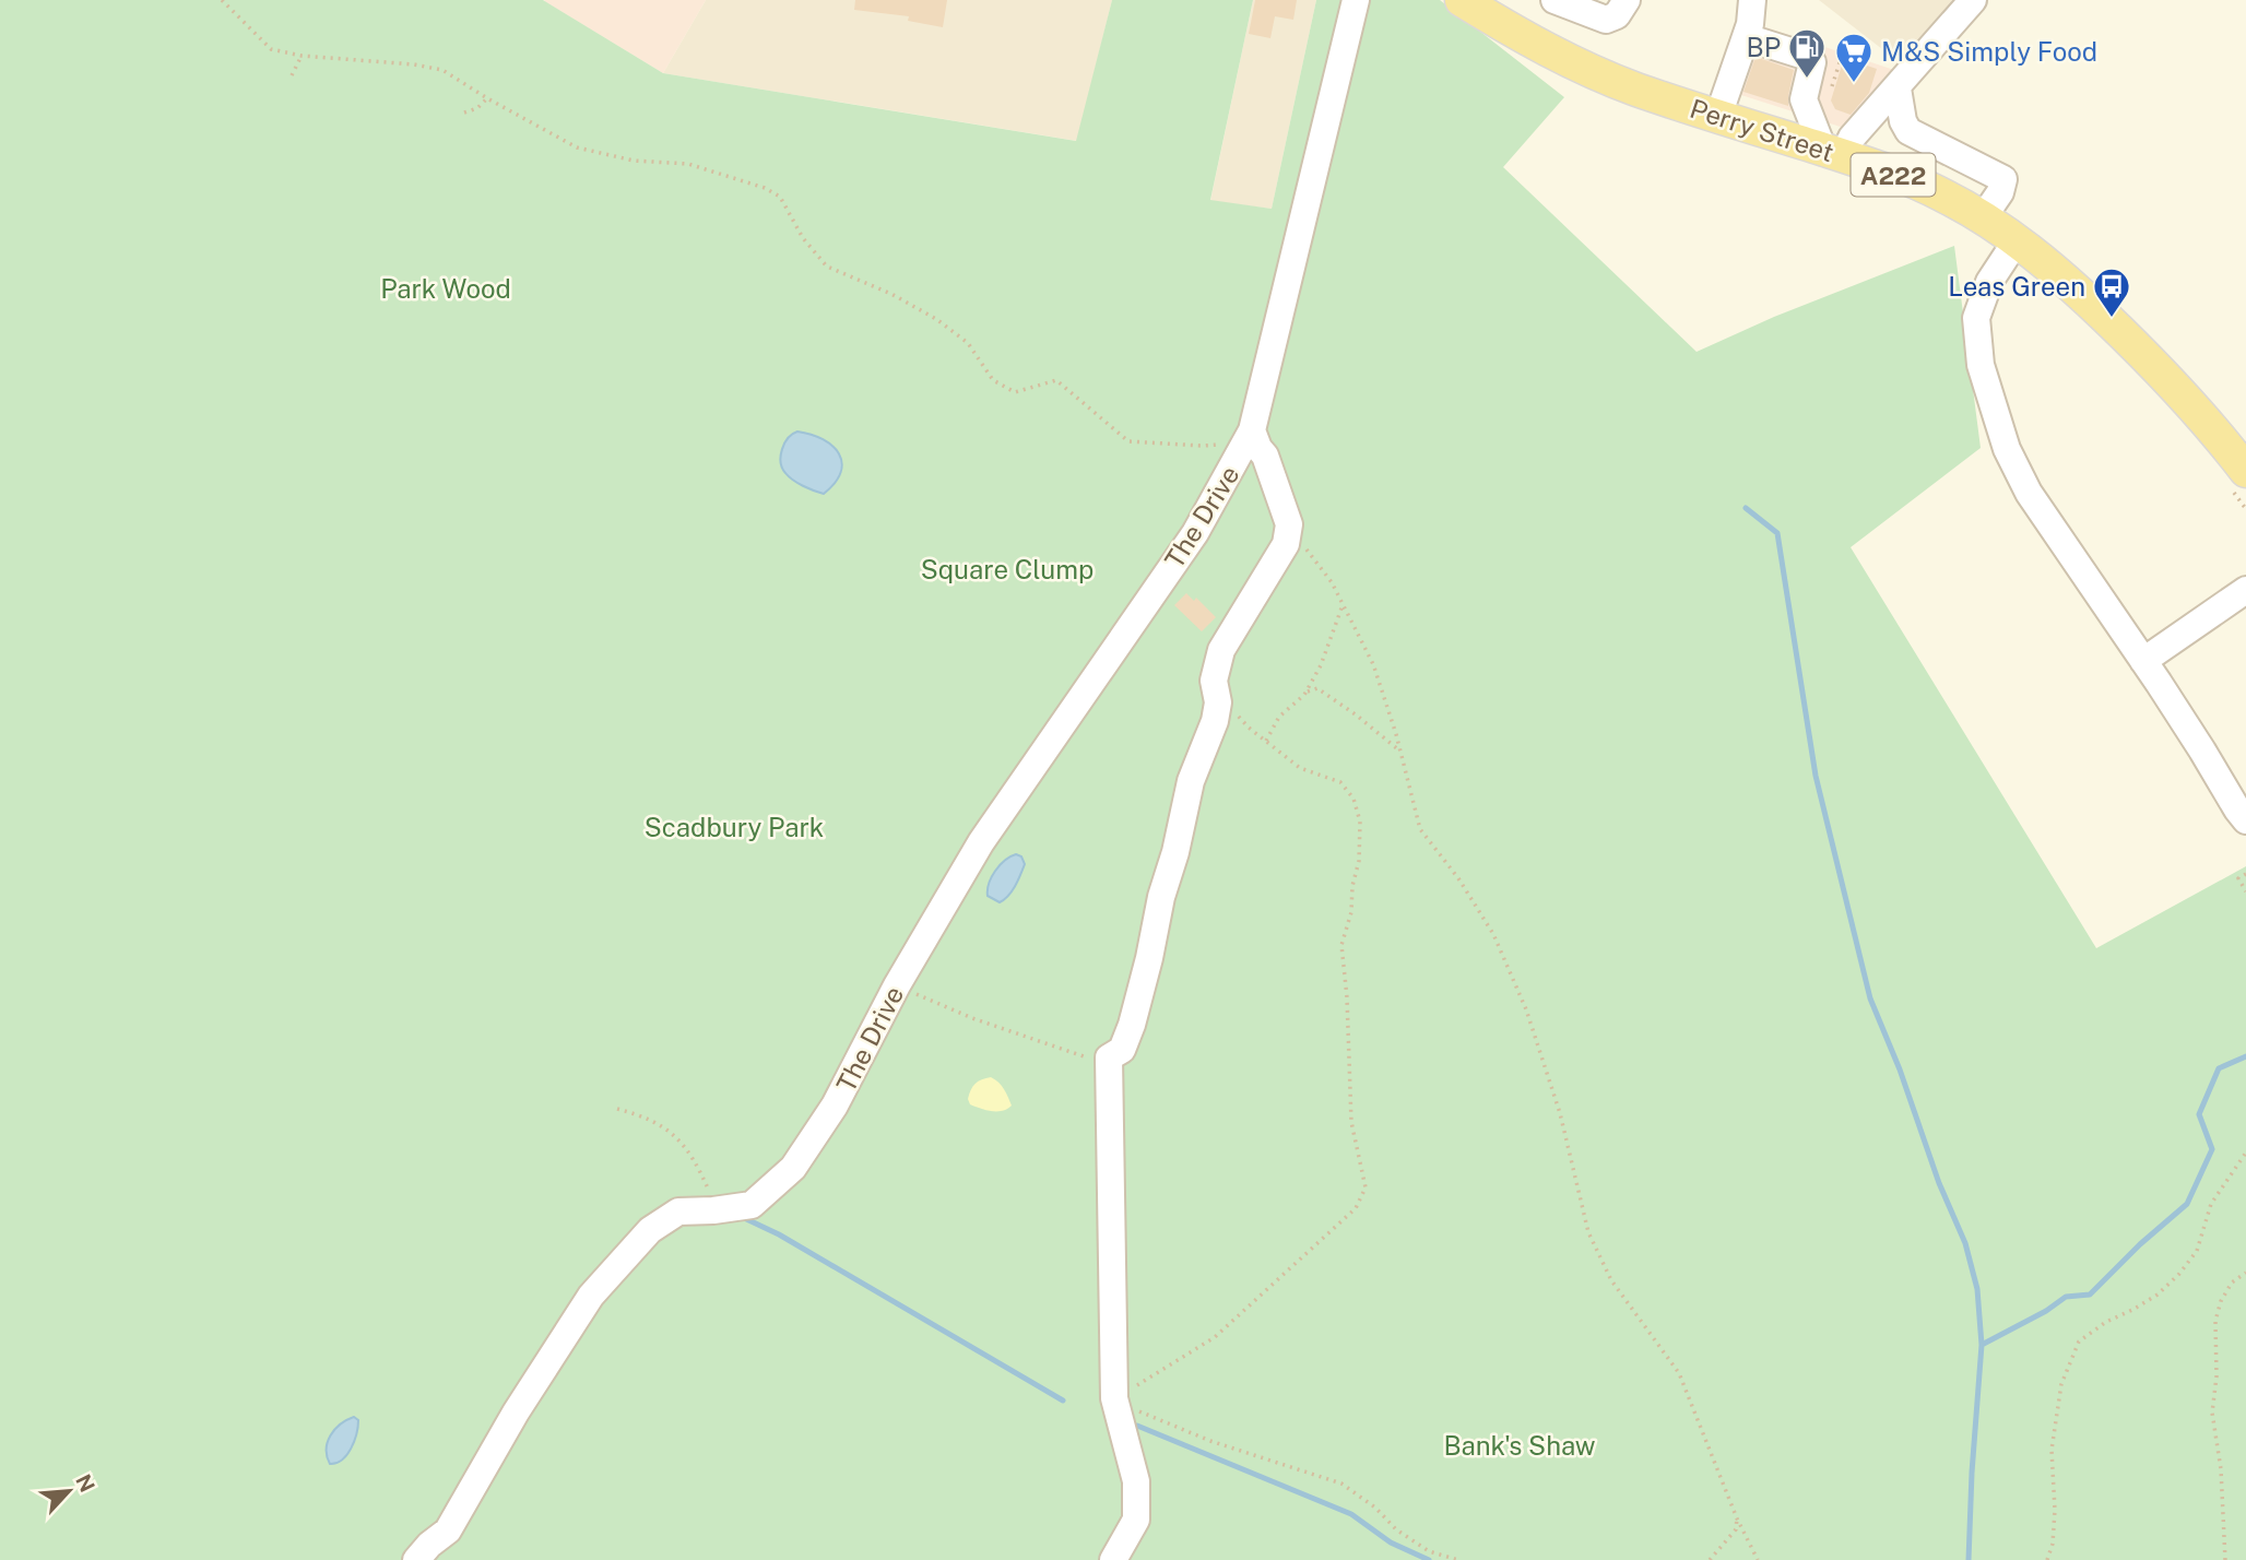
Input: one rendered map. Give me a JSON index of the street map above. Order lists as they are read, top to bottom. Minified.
{"streets":{"main road":["Perry Street","A222"],"street":["The Drive"]},"parks":["Park Wood","Square Clump","Scadbury Park","Bank's Shaw"],"places":{"fuel station":["BP"],"supermarket":["M&S Simply Food"],"bus stop":["Leas Green"]},"north":"top right"}
